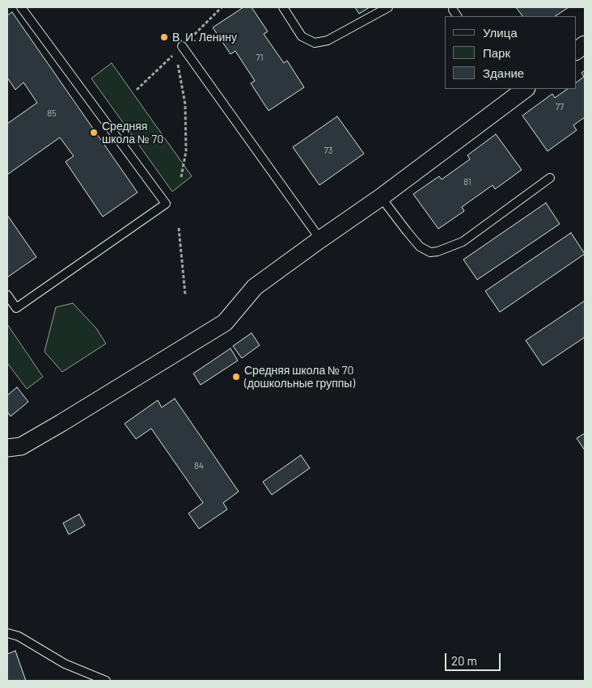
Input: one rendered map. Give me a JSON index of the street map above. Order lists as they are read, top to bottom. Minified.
{"places":["В. И. Ленину","Средняя школа № 70","Средняя школа № 70 (дошкольные группы)"],"house_numbers":["71","77","85","73","81","84"],"legend":["Улица","Парк","Здание"],"scale_bar":"20 m"}
